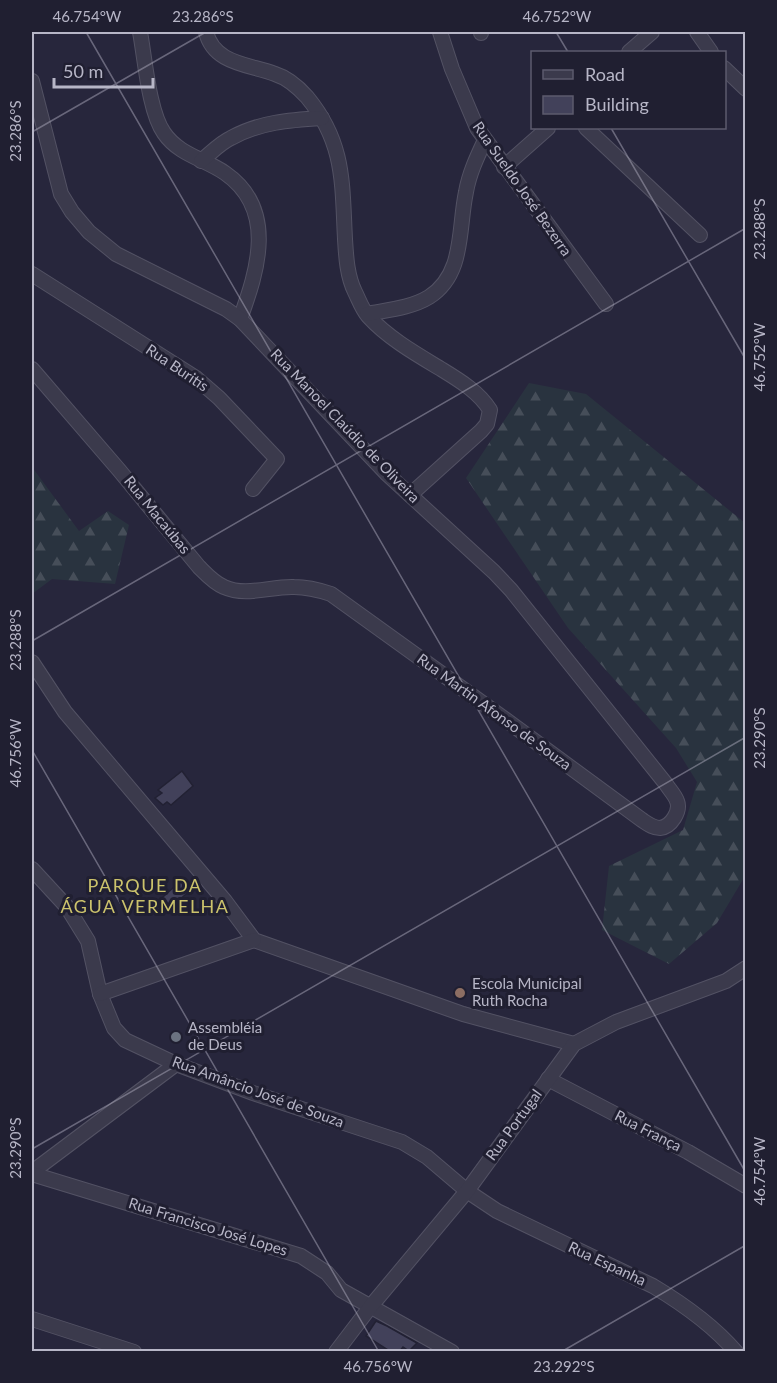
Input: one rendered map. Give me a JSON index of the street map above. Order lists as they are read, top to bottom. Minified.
{"streets":{"street":["Rua Sueldo José Bezerra","Rua Buritis","Rua Manoel Claúdio de Oliveira","Rua Macaúbas","Rua Martin Afonso de Souza","Rua Amâncio José de Souza","Rua Portugal","Rua França","Rua Francisco José Lopes","Rua Espanha"]},"crossings":[["Rua Manoel Claúdio de Oliveira","Rua Martin Afonso de Souza"],["Rua Macaúbas","Rua Martin Afonso de Souza"],["Rua Amâncio José de Souza","Rua Portugal"],["Rua Amâncio José de Souza","Rua Espanha"],["Rua Portugal","Rua França"],["Rua Portugal","Rua Francisco José Lopes"],["Rua Portugal","Rua Espanha"]],"districts":["PARQUE DA ÁGUA VERMELHA"],"places":["Escola Municipal Ruth Rocha","Assembléia de Deus"],"legend":["Road","Building"],"scale_bar":"50 m","coordinates":["46.754°W","23.286°S","46.752°W","23.288°S","23.290°S","46.756°W","23.292°S"]}
